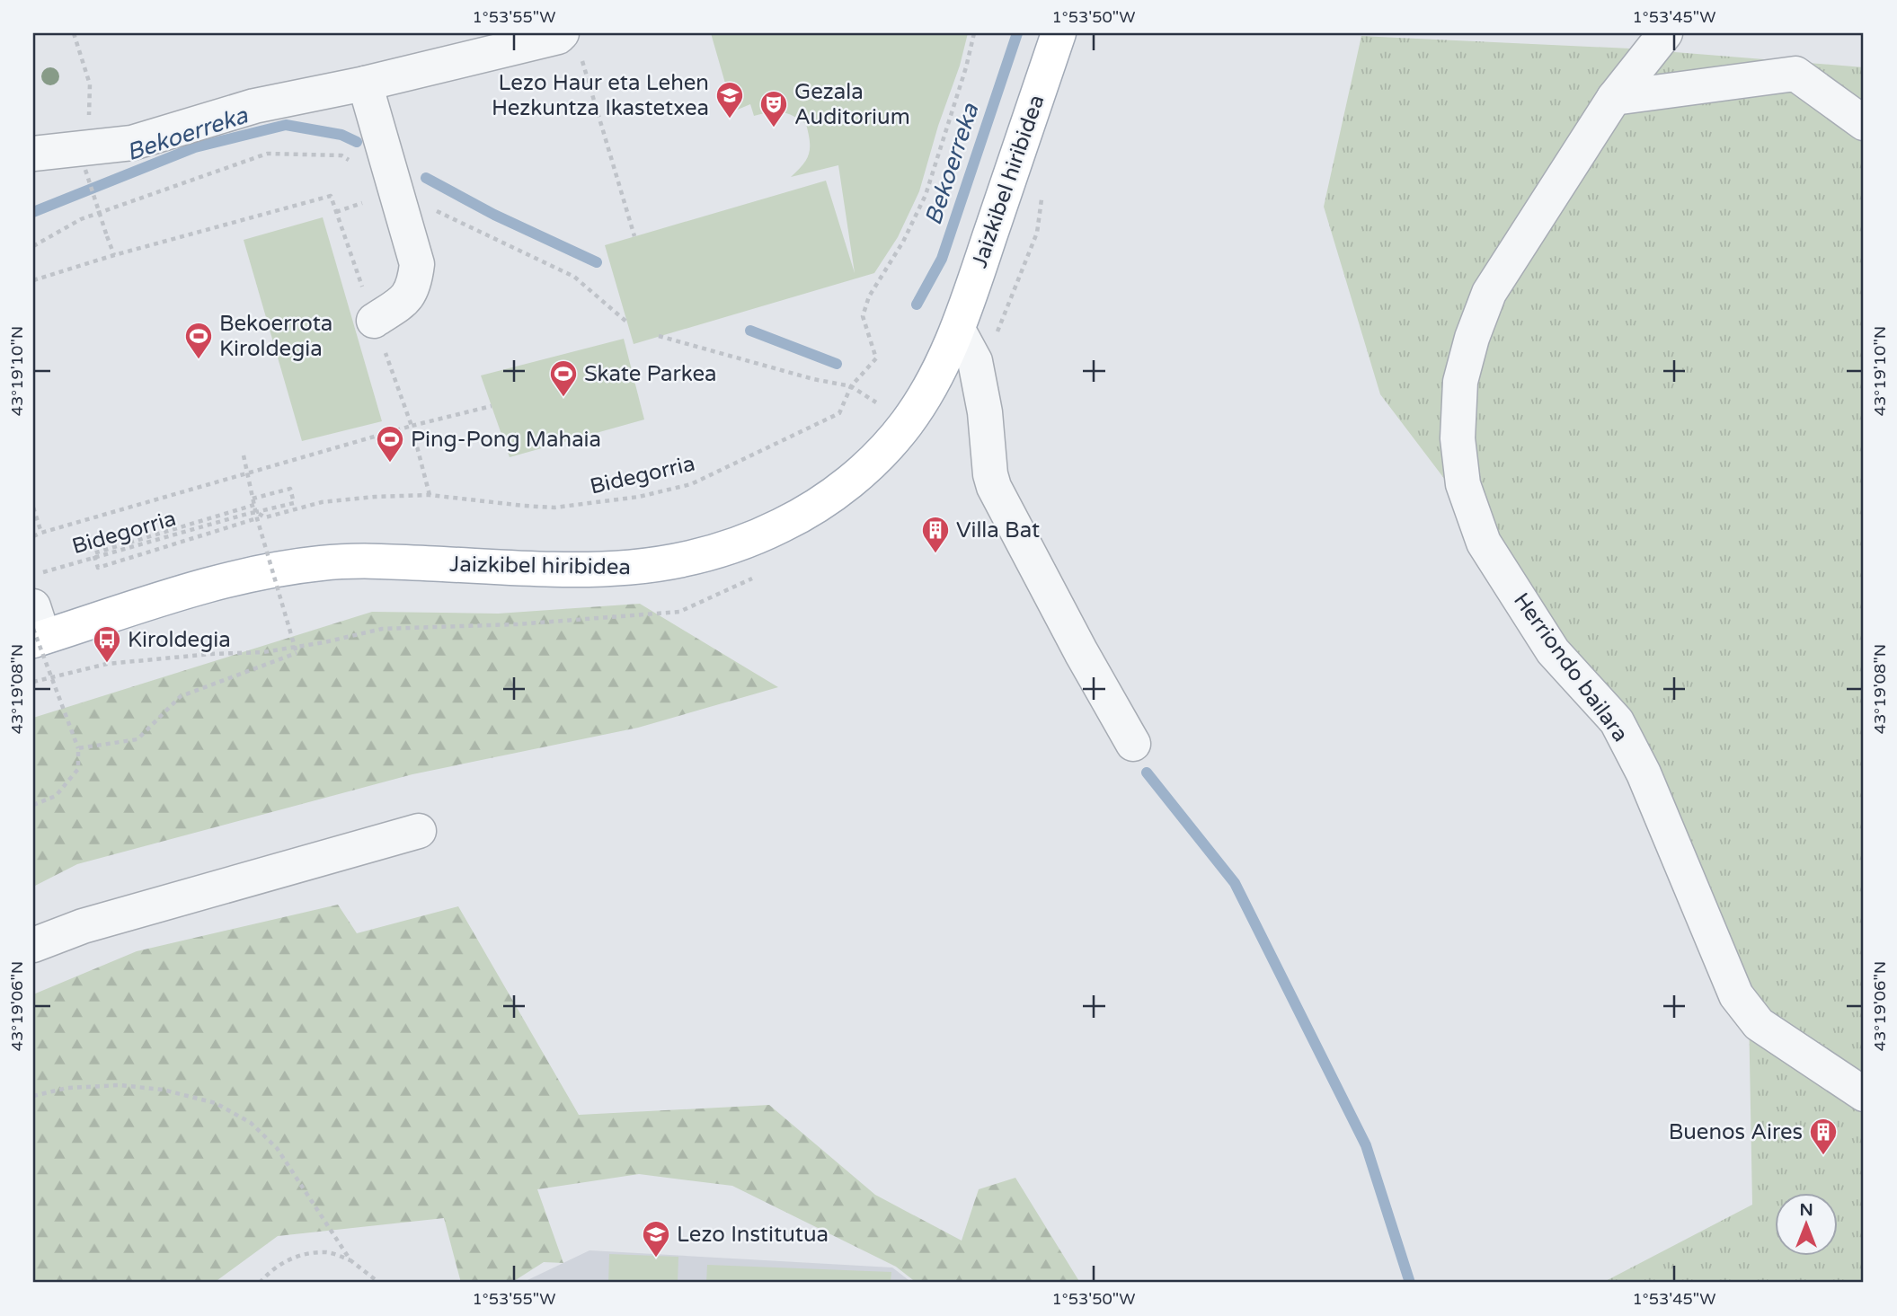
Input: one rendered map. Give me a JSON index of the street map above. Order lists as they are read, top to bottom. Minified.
{"streets":{"main road":["Jaizkibel hiribidea"],"street":["Herriondo bailara"],"path":["Bidegorria"]},"water":["Bekoerreka"],"places":{"school or university":["Lezo Haur eta Lehen Hezkuntza Ikastetxea","Lezo Institutua"],"theatre":["Gezala Auditorium"],"sports":["Bekoerrota Kiroldegia","Skate Parkea","Ping-Pong Mahaia"],"building":["Villa Bat","Buenos Aires"],"bus stop":["Kiroldegia"]},"north":"top","coordinates":["1°53'55\"W","1°53'50\"W","1°53'45\"W","43°19'10\"N","43°19'08\"N","43°19'06\"N"]}
